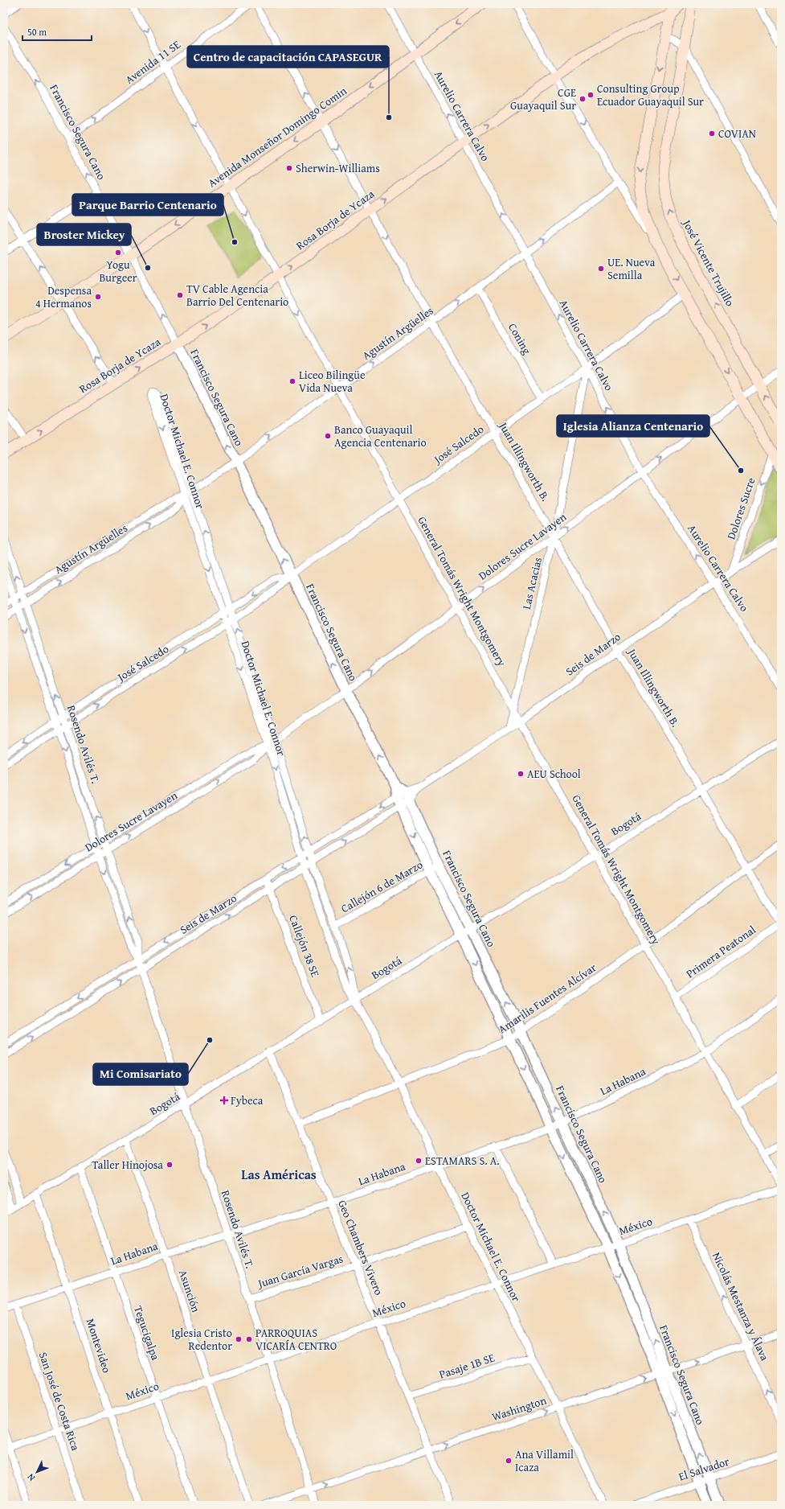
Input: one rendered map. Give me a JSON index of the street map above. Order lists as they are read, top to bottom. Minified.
{"streets":{"main road":["Avenida Monseñor Domingo Comin","Rosa Borja de Ycaza","José Vicente Trujillo"],"street":["Avenida 11 SE","Aurelio Carrera Calvo","Francisco Segura Cano","Agustín Argüelles","Coning","José Salcedo","Doctor Michael E. Connor","Juan Illingworth B.","Dolores Sucre","Dolores Sucre Lavayen","Las Acacias","General Tomás Wright Montgomery","Seis de Marzo","Rosendo Avilés T.","Bogotá","Callejón 6 de Marzo","Callejón 38 SE","Primera Peatonal","Amarilis Fuentes Alcívar","La Habana","México","Geo Chambers Vivero","Juan García Vargas","Asunción","Nicolás Mestanza y Álava","Tegucigalpa","Montevideo","Pasaje 1B SE","San José de Costa Rica","Washington","El Salvador"]},"crossings":[["Avenida 11 SE","Francisco Segura Cano"],["Avenida 11 SE","General Tomás Wright Montgomery"],["Aurelio Carrera Calvo","Avenida Monseñor Domingo Comin"],["Aurelio Carrera Calvo","Rosa Borja de Ycaza"],["Aurelio Carrera Calvo","Agustín Argüelles"],["Aurelio Carrera Calvo","José Salcedo"],["Aurelio Carrera Calvo","Dolores Sucre Lavayen"],["Aurelio Carrera Calvo","Las Acacias"],["Aurelio Carrera Calvo","Seis de Marzo"],["Francisco Segura Cano","Avenida Monseñor Domingo Comin"],["Francisco Segura Cano","Rosa Borja de Ycaza"],["Francisco Segura Cano","Agustín Argüelles"],["Francisco Segura Cano","José Salcedo"],["Francisco Segura Cano","Dolores Sucre Lavayen"],["Francisco Segura Cano","Seis de Marzo"],["Francisco Segura Cano","Bogotá"],["Francisco Segura Cano","Callejón 6 de Marzo"],["Francisco Segura Cano","Amarilis Fuentes Alcívar"],["Francisco Segura Cano","La Habana"],["Francisco Segura Cano","México"],["Francisco Segura Cano","Washington"],["Francisco Segura Cano","El Salvador"],["Avenida Monseñor Domingo Comin","Juan Illingworth B."],["Avenida Monseñor Domingo Comin","General Tomás Wright Montgomery"],["Rosa Borja de Ycaza","Juan Illingworth B."],["Rosa Borja de Ycaza","General Tomás Wright Montgomery"],["Agustín Argüelles","Coning"],["Agustín Argüelles","Doctor Michael E. Connor"],["Agustín Argüelles","Juan Illingworth B."],["Agustín Argüelles","General Tomás Wright Montgomery"],["Agustín Argüelles","Rosendo Avilés T."],["Coning","José Salcedo"],["José Salcedo","Doctor Michael E. Connor"],["José Salcedo","Juan Illingworth B."],["José Salcedo","Las Acacias"],["José Salcedo","General Tomás Wright Montgomery"],["José Salcedo","Rosendo Avilés T."],["Doctor Michael E. Connor","Dolores Sucre Lavayen"],["Doctor Michael E. Connor","Seis de Marzo"],["Doctor Michael E. Connor","Bogotá"],["Doctor Michael E. Connor","Callejón 6 de Marzo"],["Doctor Michael E. Connor","Amarilis Fuentes Alcívar"],["Doctor Michael E. Connor","La Habana"],["Doctor Michael E. Connor","México"],["Doctor Michael E. Connor","Juan García Vargas"],["Doctor Michael E. Connor","Pasaje 1B SE"],["Doctor Michael E. Connor","Washington"],["Juan Illingworth B.","Dolores Sucre Lavayen"],["Juan Illingworth B.","Las Acacias"],["Juan Illingworth B.","Seis de Marzo"],["Juan Illingworth B.","Bogotá"],["Juan Illingworth B.","Primera Peatonal"],["Juan Illingworth B.","Amarilis Fuentes Alcívar"],["Dolores Sucre","Seis de Marzo"],["Dolores Sucre Lavayen","Las Acacias"],["Dolores Sucre Lavayen","General Tomás Wright Montgomery"],["Dolores Sucre Lavayen","Rosendo Avilés T."],["Las Acacias","General Tomás Wright Montgomery"],["Las Acacias","Seis de Marzo"],["General Tomás Wright Montgomery","Seis de Marzo"],["General Tomás Wright Montgomery","Bogotá"],["General Tomás Wright Montgomery","Primera Peatonal"],["General Tomás Wright Montgomery","Amarilis Fuentes Alcívar"],["General Tomás Wright Montgomery","La Habana"],["Seis de Marzo","Rosendo Avilés T."],["Seis de Marzo","Callejón 38 SE"],["Rosendo Avilés T.","Bogotá"],["Rosendo Avilés T.","La Habana"],["Rosendo Avilés T.","México"],["Rosendo Avilés T.","Juan García Vargas"],["Rosendo Avilés T.","Washington"],["Bogotá","Callejón 38 SE"],["Bogotá","Geo Chambers Vivero"],["Bogotá","Asunción"],["Bogotá","Tegucigalpa"],["Bogotá","Montevideo"],["Amarilis Fuentes Alcívar","Geo Chambers Vivero"],["La Habana","Geo Chambers Vivero"],["La Habana","Asunción"],["La Habana","Tegucigalpa"],["La Habana","Montevideo"],["La Habana","San José de Costa Rica"],["México","Geo Chambers Vivero"],["México","Asunción"],["México","Nicolás Mestanza y Álava"],["México","Tegucigalpa"],["México","Montevideo"],["México","San José de Costa Rica"],["Geo Chambers Vivero","Juan García Vargas"],["Geo Chambers Vivero","Pasaje 1B SE"],["Geo Chambers Vivero","Washington"],["Nicolás Mestanza y Álava","Washington"]],"one_way":["Avenida 11 SE","Aurelio Carrera Calvo","Avenida Monseñor Domingo Comin","Rosa Borja de Ycaza","Dolores Sucre","Nicolás Mestanza y Álava","Washington"],"districts":["Las Américas"],"places":{"other":["Consulting Group Ecuador Guayaquil Sur","CGE Guayaquil Sur","Centro de capacitación CAPASEGUR","COVIAN","Sherwin-Williams","Parque Barrio Centenario","Yogu Burgeer","Broster Mickey","UE. Nueva Semilla","TV Cable Agencia Barrio Del Centenario","Despensa 4 Hermanos","Liceo Bilingüe Vida Nueva","Banco Guayaquil Agencia Centenario","Iglesia Alianza Centenario","AEU School","Mi Comisariato","ESTAMARS S. A.","Taller Hinojosa","Iglesia Cristo Redentor","PARROQUIAS VICARÍA CENTRO","Ana Villamil Icaza"],"health":["Fybeca"]},"scale_bar":"50 m","north":"bottom left"}
